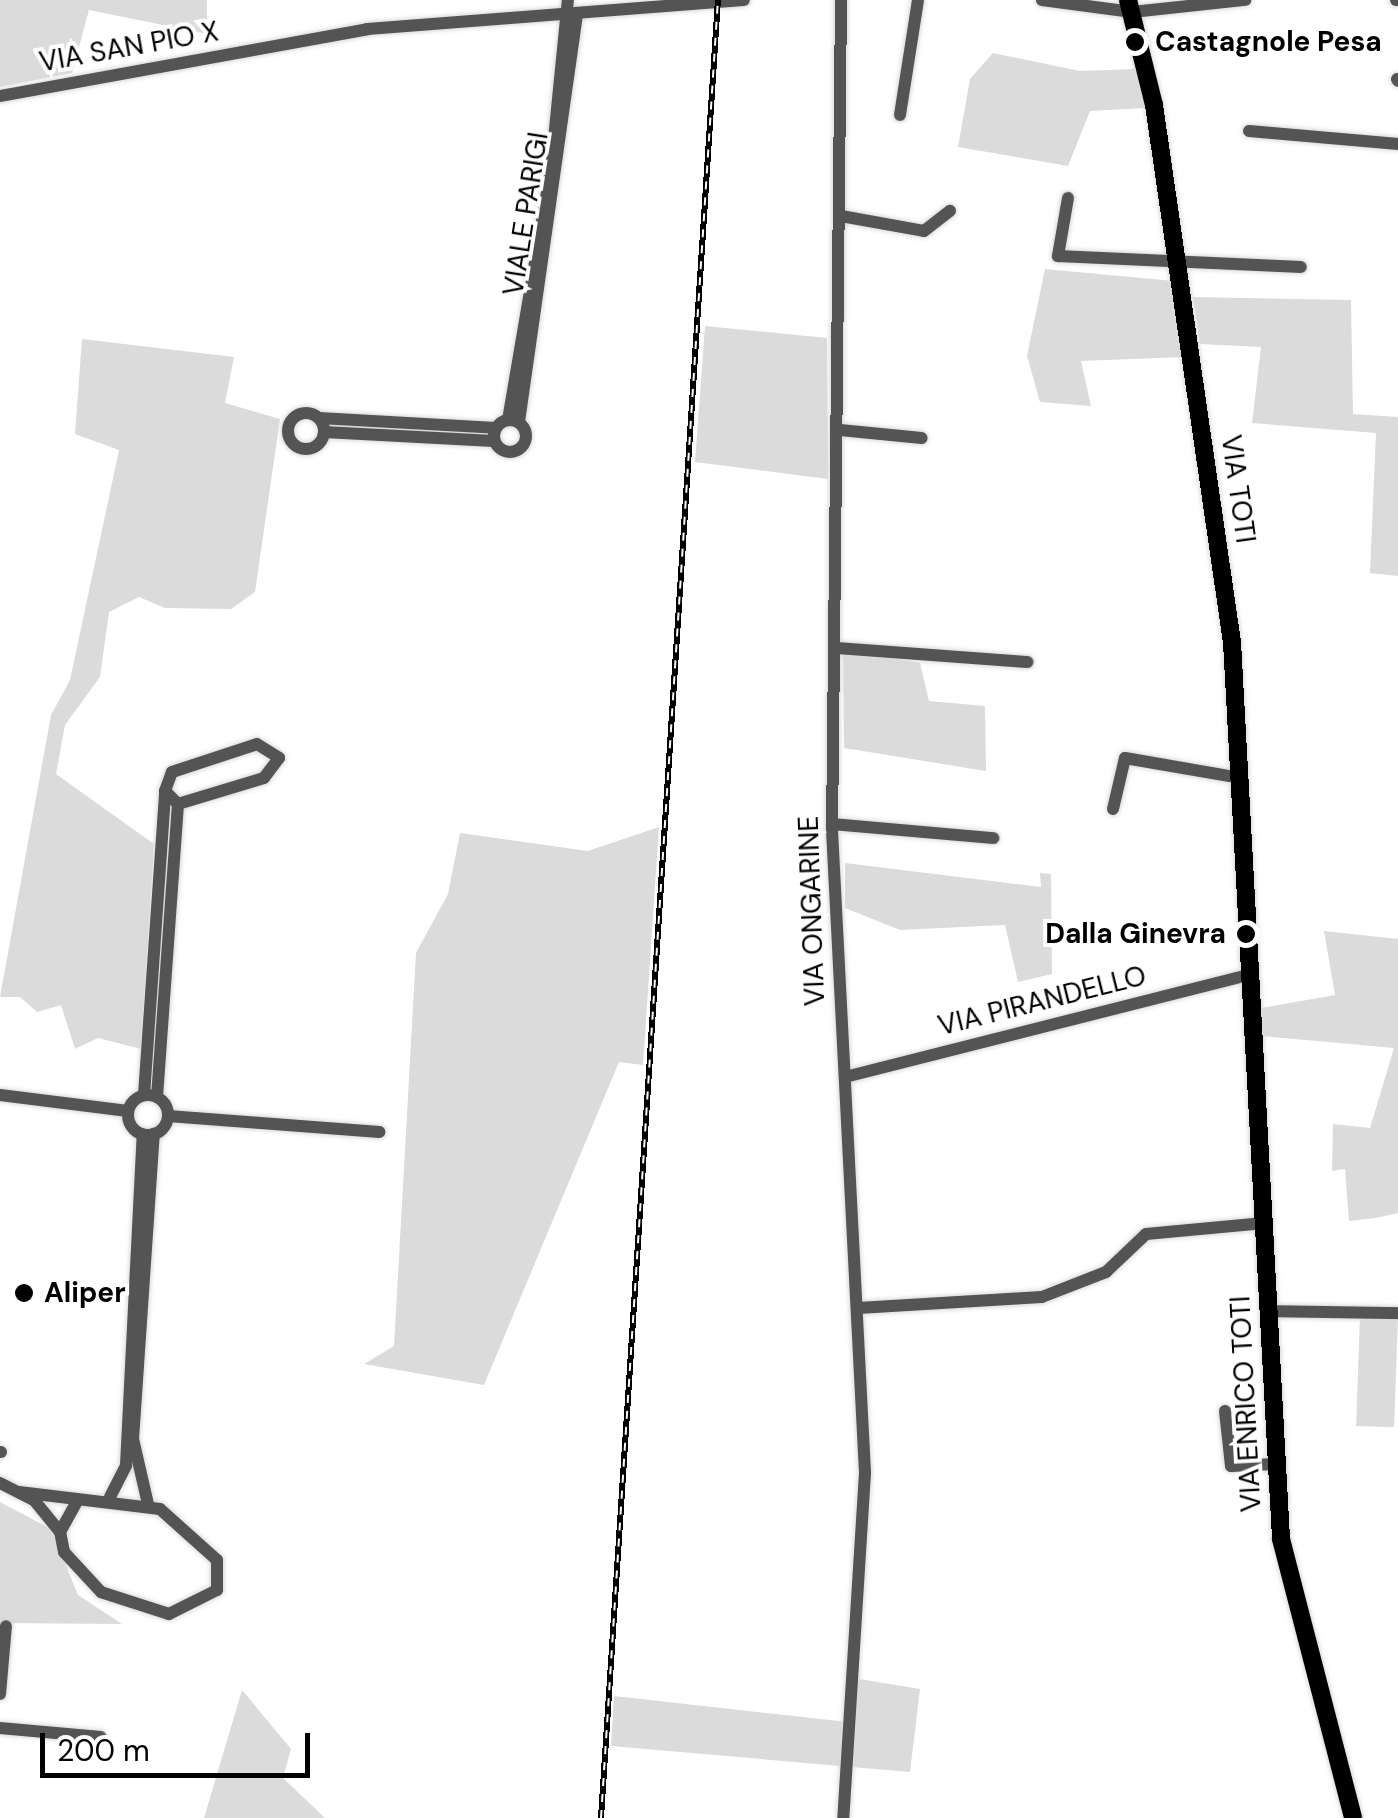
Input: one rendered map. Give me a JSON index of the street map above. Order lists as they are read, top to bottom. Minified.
{"streets":{"main road":["VIA TOTI","VIA ENRICO TOTI"],"street":["VIA SAN PIO X","VIALE PARIGI","VIA ONGARINE","VIA PIRANDELLO"]},"crossings":[["VIA SAN PIO X","VIALE PARIGI"],["VIA TOTI","VIA PIRANDELLO"],["VIA TOTI","VIA ENRICO TOTI"],["VIA ONGARINE","VIA PIRANDELLO"],["VIA PIRANDELLO","VIA ENRICO TOTI"]],"places":["Castagnole Pesa","Dalla Ginevra","Aliper"],"scale_bar":"200 m"}
